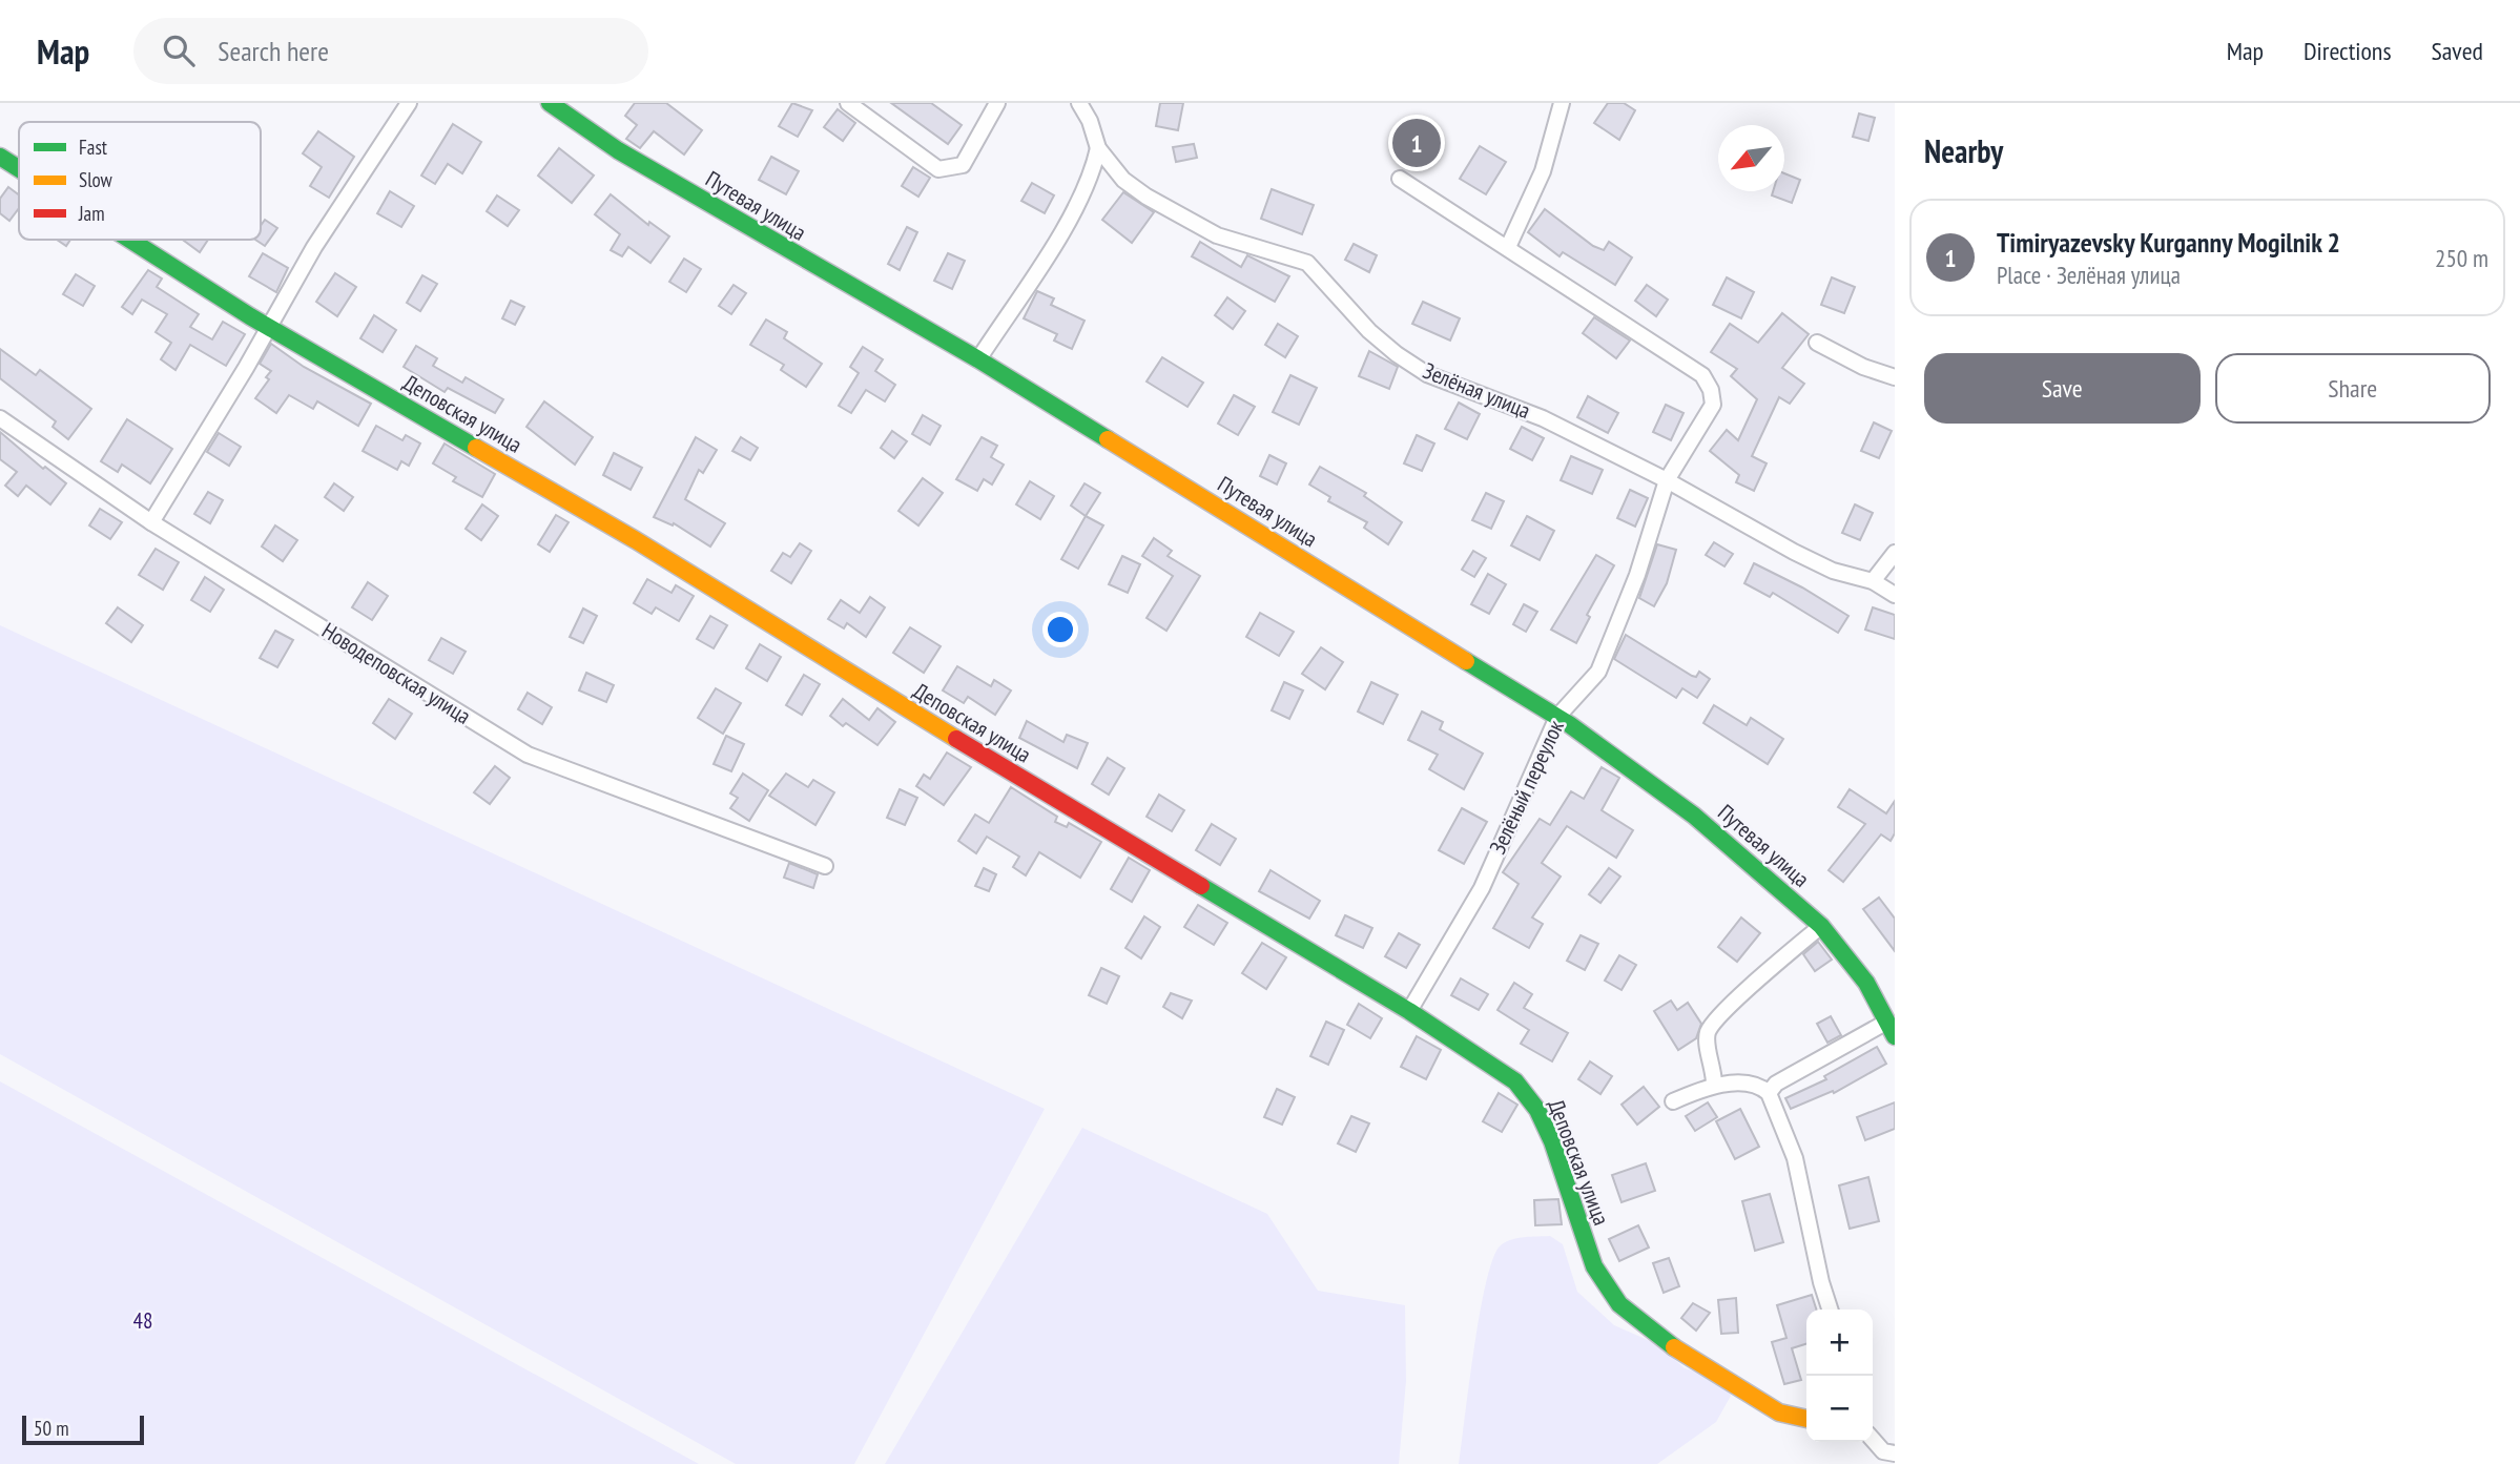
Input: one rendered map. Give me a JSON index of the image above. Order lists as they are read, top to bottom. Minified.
{"streets":{"street":["Путевая улица","Зелёная улица","Деповская улица","Новодеповская улица","Зелёный переулок"]},"crossings":[["Путевая улица","Зелёный переулок"],["Зелёная улица","Зелёный переулок"],["Деповская улица","Зелёный переулок"]],"parks":["48"],"legend":["Fast","Slow","Jam"],"scale_bar":"50 m","north":"bottom left","page":{"header":"Map","search":"Search here","nav":["Map","Directions","Saved"],"heading":"Nearby","pins":"1","list":[{"mark":"1","name":"Timiryazevsky Kurganny Mogilnik 2","note":"Place · Зелёная улица","value":"250 m"}],"buttons":["Save","Share"],"map_buttons":["+","−"],"scale":"50 m"}}
